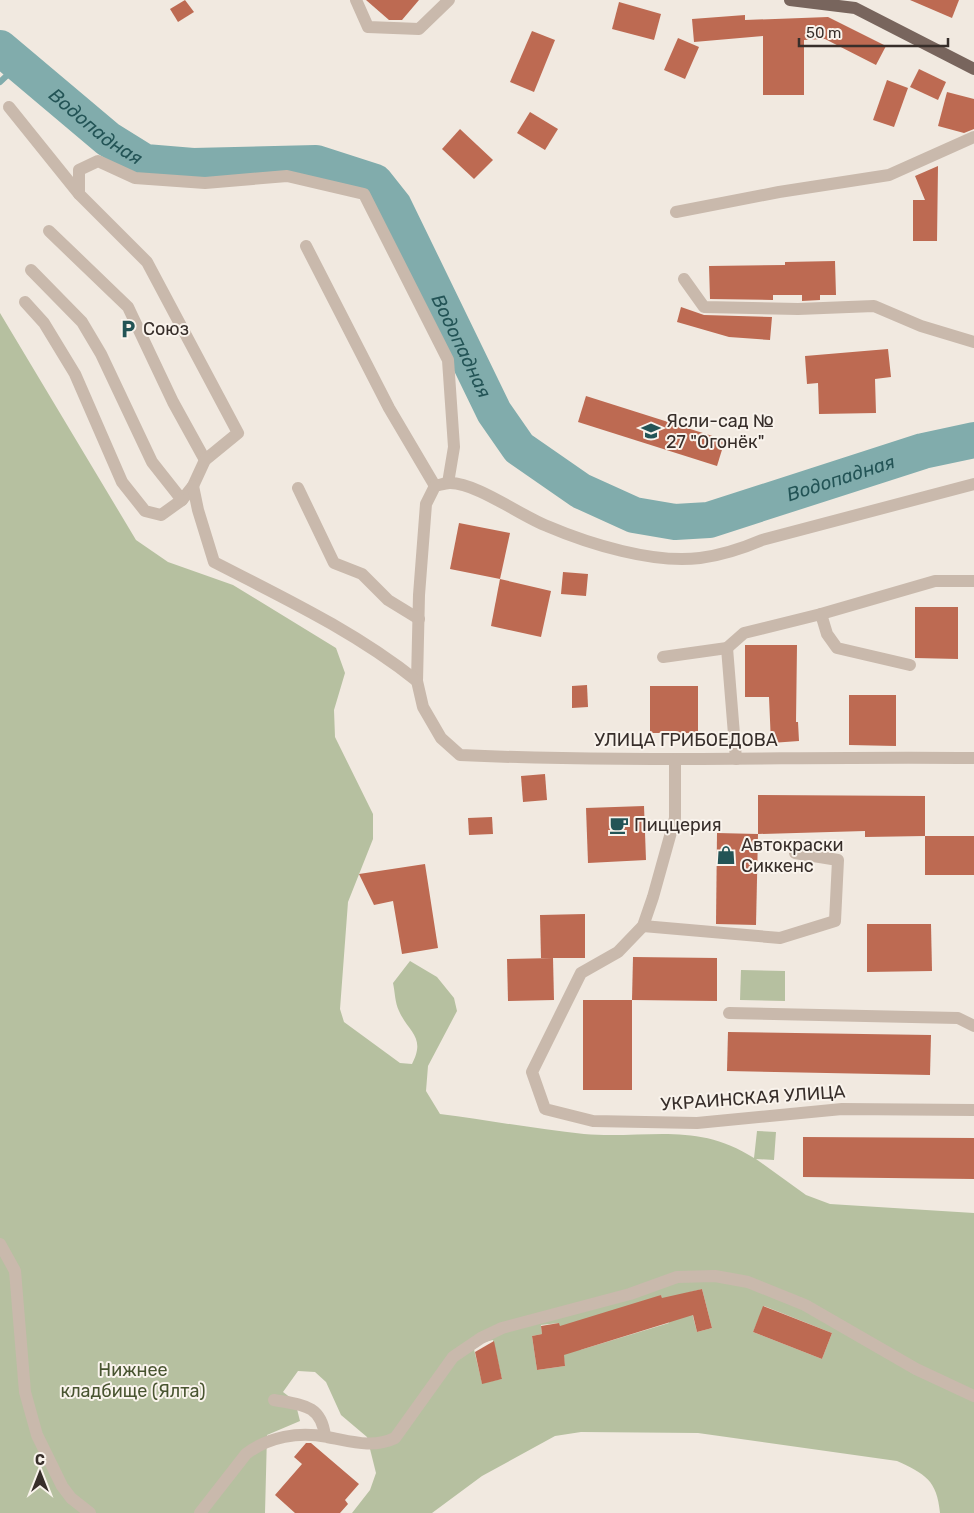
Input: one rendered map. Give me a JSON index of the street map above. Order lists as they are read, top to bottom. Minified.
{"streets":{"street":["УЛИЦА ГРИБОЕДОВА","УКРАИНСКАЯ УЛИЦА"]},"crossings":[["УЛИЦА ГРИБОЕДОВА","УКРАИНСКАЯ УЛИЦА"]],"water":["Водопадная"],"parks":["Нижнее кладбище (Ялта)"],"places":{"parking":["Союз"],"school or university":["Ясли-сад № 27 \"Огонёк\""],"cafe":["Пиццерия"],"shop":["Автокраски Сиккенс"]},"scale_bar":"50 m","north":"top"}
